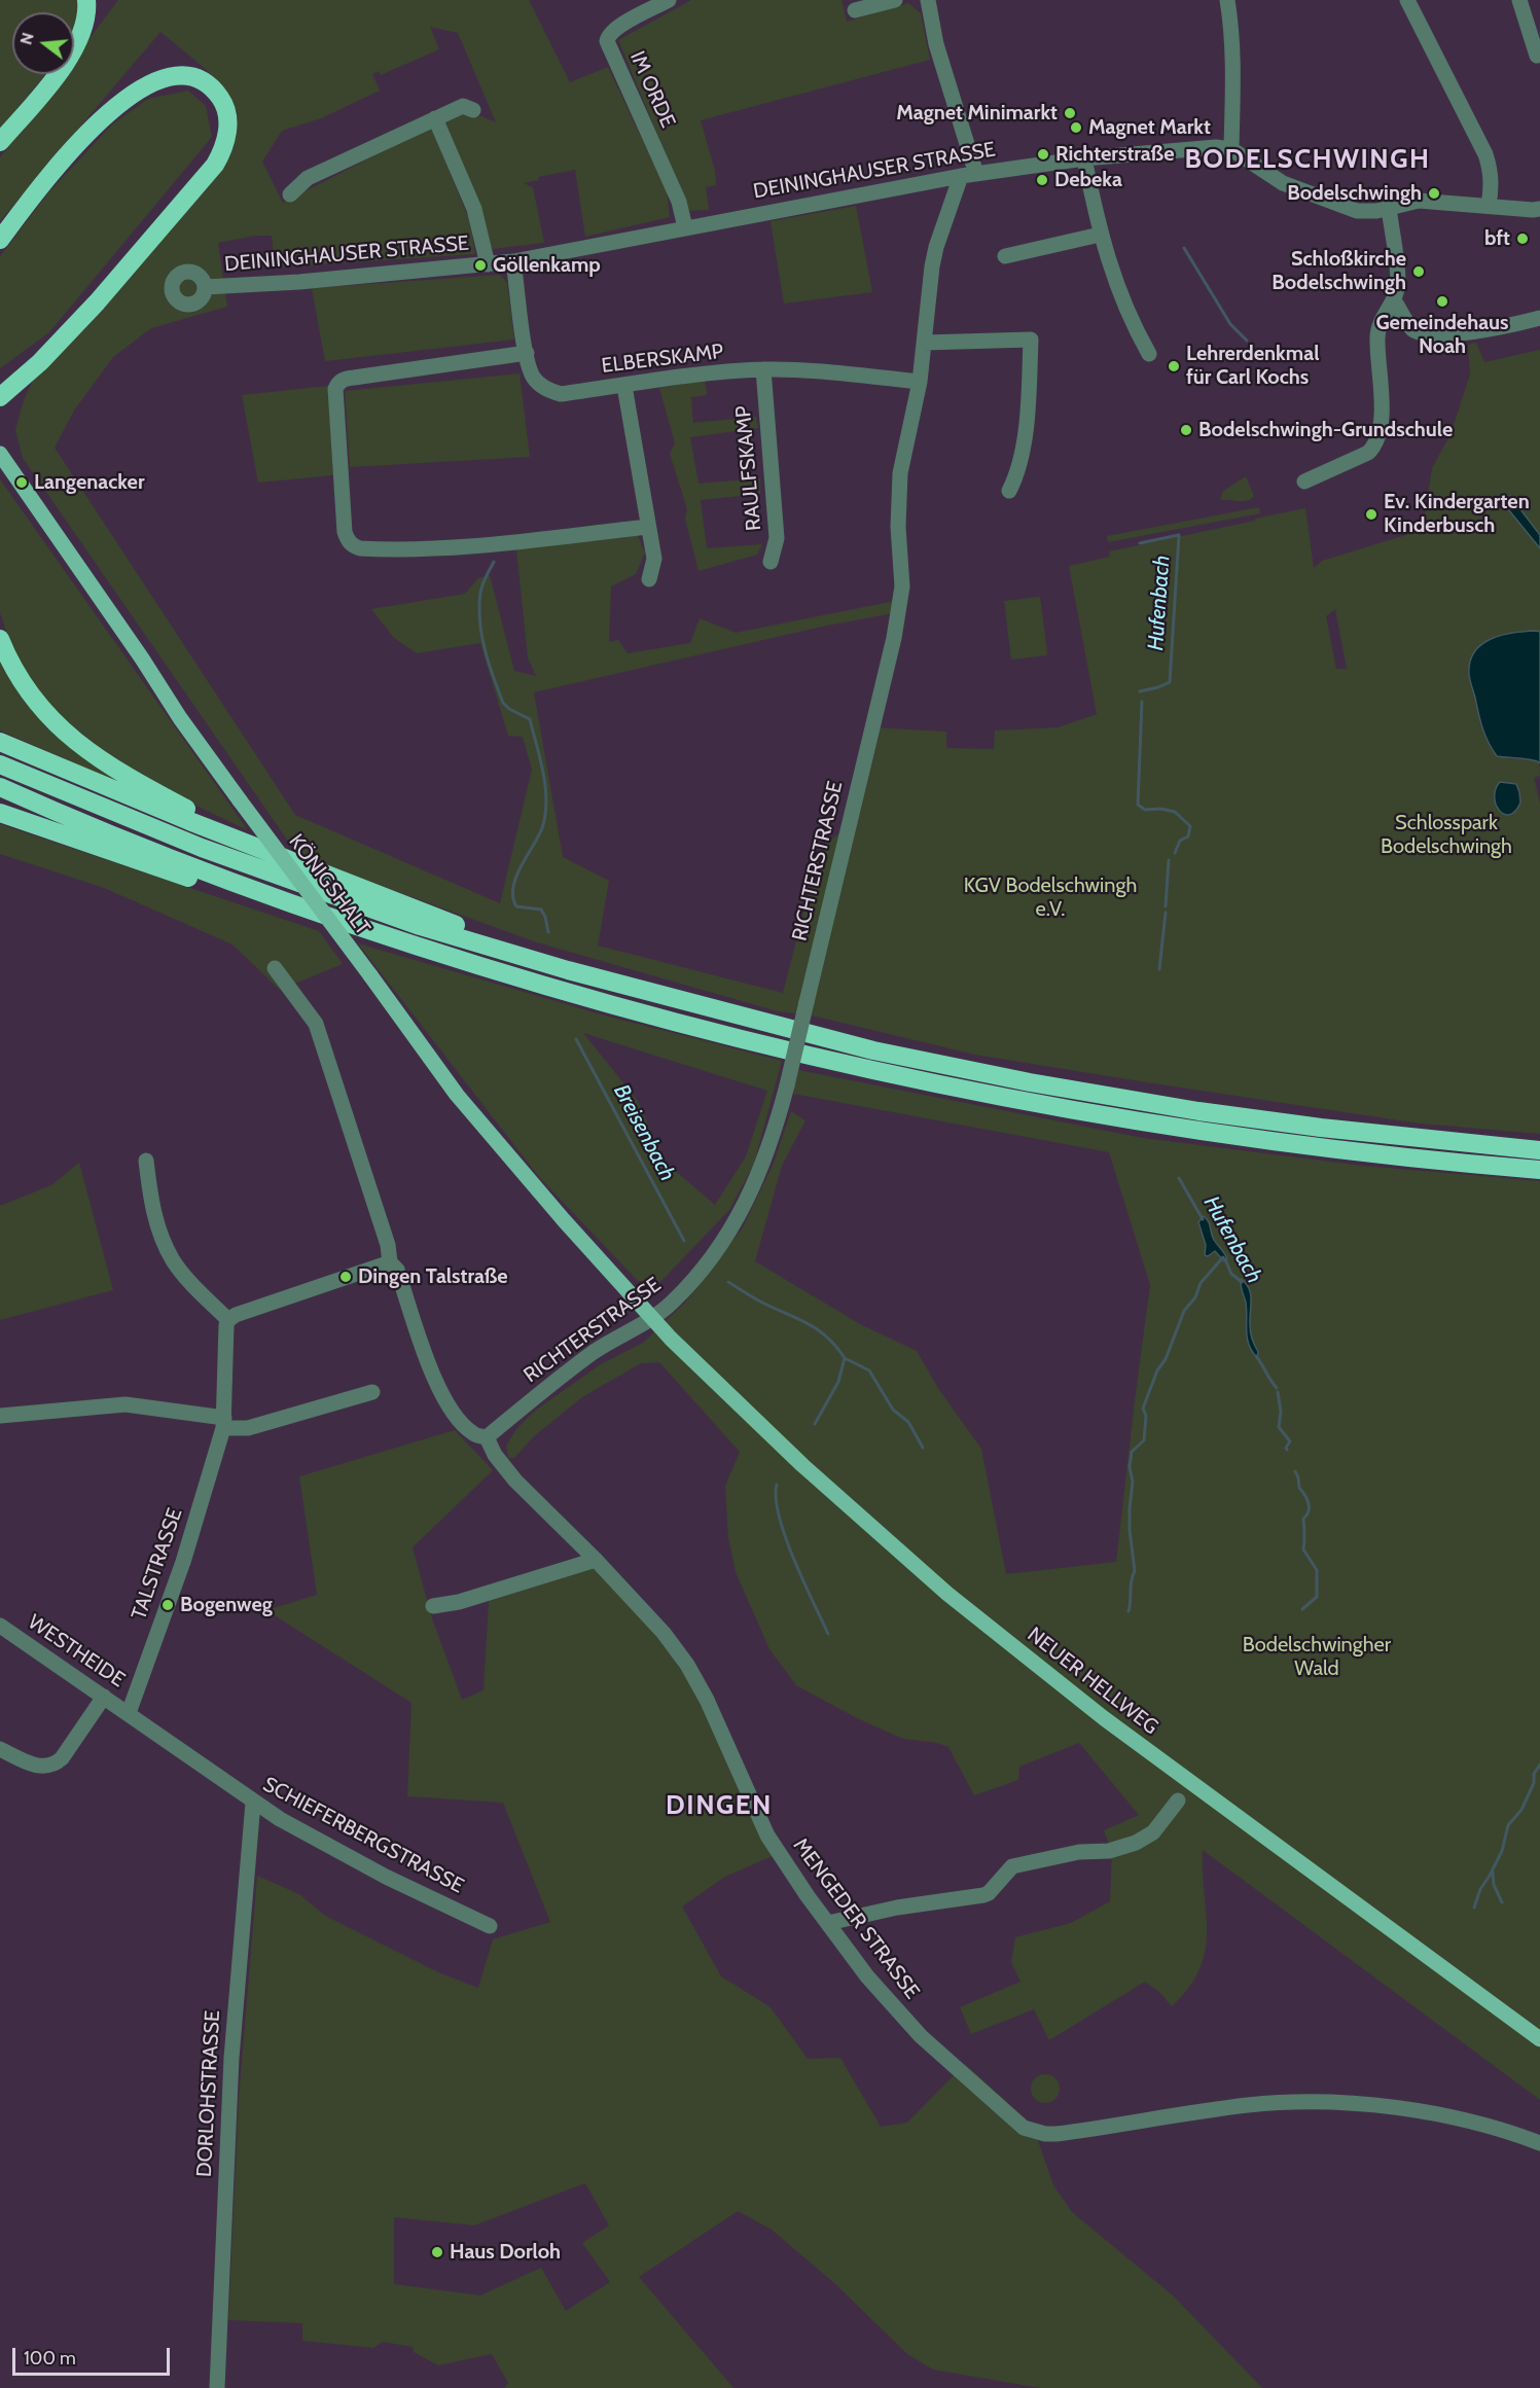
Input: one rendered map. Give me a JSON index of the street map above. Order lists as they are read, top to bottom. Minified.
{"streets":{"main road":["KÖNIGSHALT","NEUER HELLWEG"],"street":["IM ORDE","DEININGHAUSER STRASSE","ELBERSKAMP","RAULFSKAMP","RICHTERSTRASSE","TALSTRASSE","WESTHEIDE","SCHIEFERBERGSTRASSE","MENGEDER STRASSE","DORLOHSTRASSE"]},"crossings":[["IM ORDE","DEININGHAUSER STRASSE"],["DEININGHAUSER STRASSE","ELBERSKAMP"],["DEININGHAUSER STRASSE","RICHTERSTRASSE"],["ELBERSKAMP","RAULFSKAMP"],["ELBERSKAMP","RICHTERSTRASSE"],["RICHTERSTRASSE","KÖNIGSHALT"],["RICHTERSTRASSE","NEUER HELLWEG"],["RICHTERSTRASSE","MENGEDER STRASSE"],["KÖNIGSHALT","NEUER HELLWEG"],["TALSTRASSE","WESTHEIDE"],["TALSTRASSE","SCHIEFERBERGSTRASSE"],["WESTHEIDE","SCHIEFERBERGSTRASSE"],["SCHIEFERBERGSTRASSE","DORLOHSTRASSE"]],"districts":["BODELSCHWINGH","DINGEN"],"water":["Hufenbach","Breisenbach"],"parks":["Schlosspark Bodelschwingh","KGV Bodelschwingh e.V.","Bodelschwingher Wald"],"places":["Magnet Minimarkt","Magnet Markt","Richterstraße","Debeka","Bodelschwingh","bft","Göllenkamp","Schloßkirche Bodelschwingh","Gemeindehaus Noah","Lehrerdenkmal für Carl Kochs","Bodelschwingh-Grundschule","Langenacker","Ev. Kindergarten Kinderbusch","Dingen Talstraße","Bogenweg","Haus Dorloh"],"scale_bar":"100 m","north":"left"}
